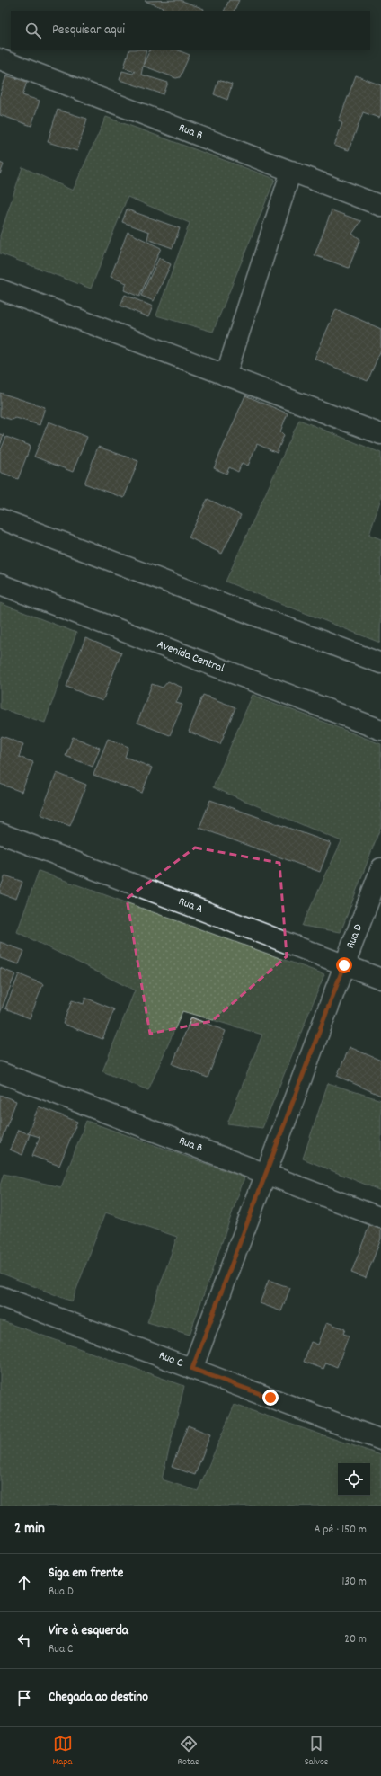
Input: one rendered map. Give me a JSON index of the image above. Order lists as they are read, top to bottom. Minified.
{"streets":{"street":["Rua R","Avenida Central","Rua A","Rua D","Rua B","Rua C"]},"crossings":[["Rua A","Rua D"],["Rua D","Rua B"],["Rua D","Rua C"]],"page":{"search":"Pesquisar aqui","heading":["2 min","A pé · 150 m"],"list":[["Siga em frente","Rua D","130 m"],["Vire à esquerda","Rua C","20 m"],"Chegada ao destino"],"nav":["Mapa","Rotas","Salvos"]}}
